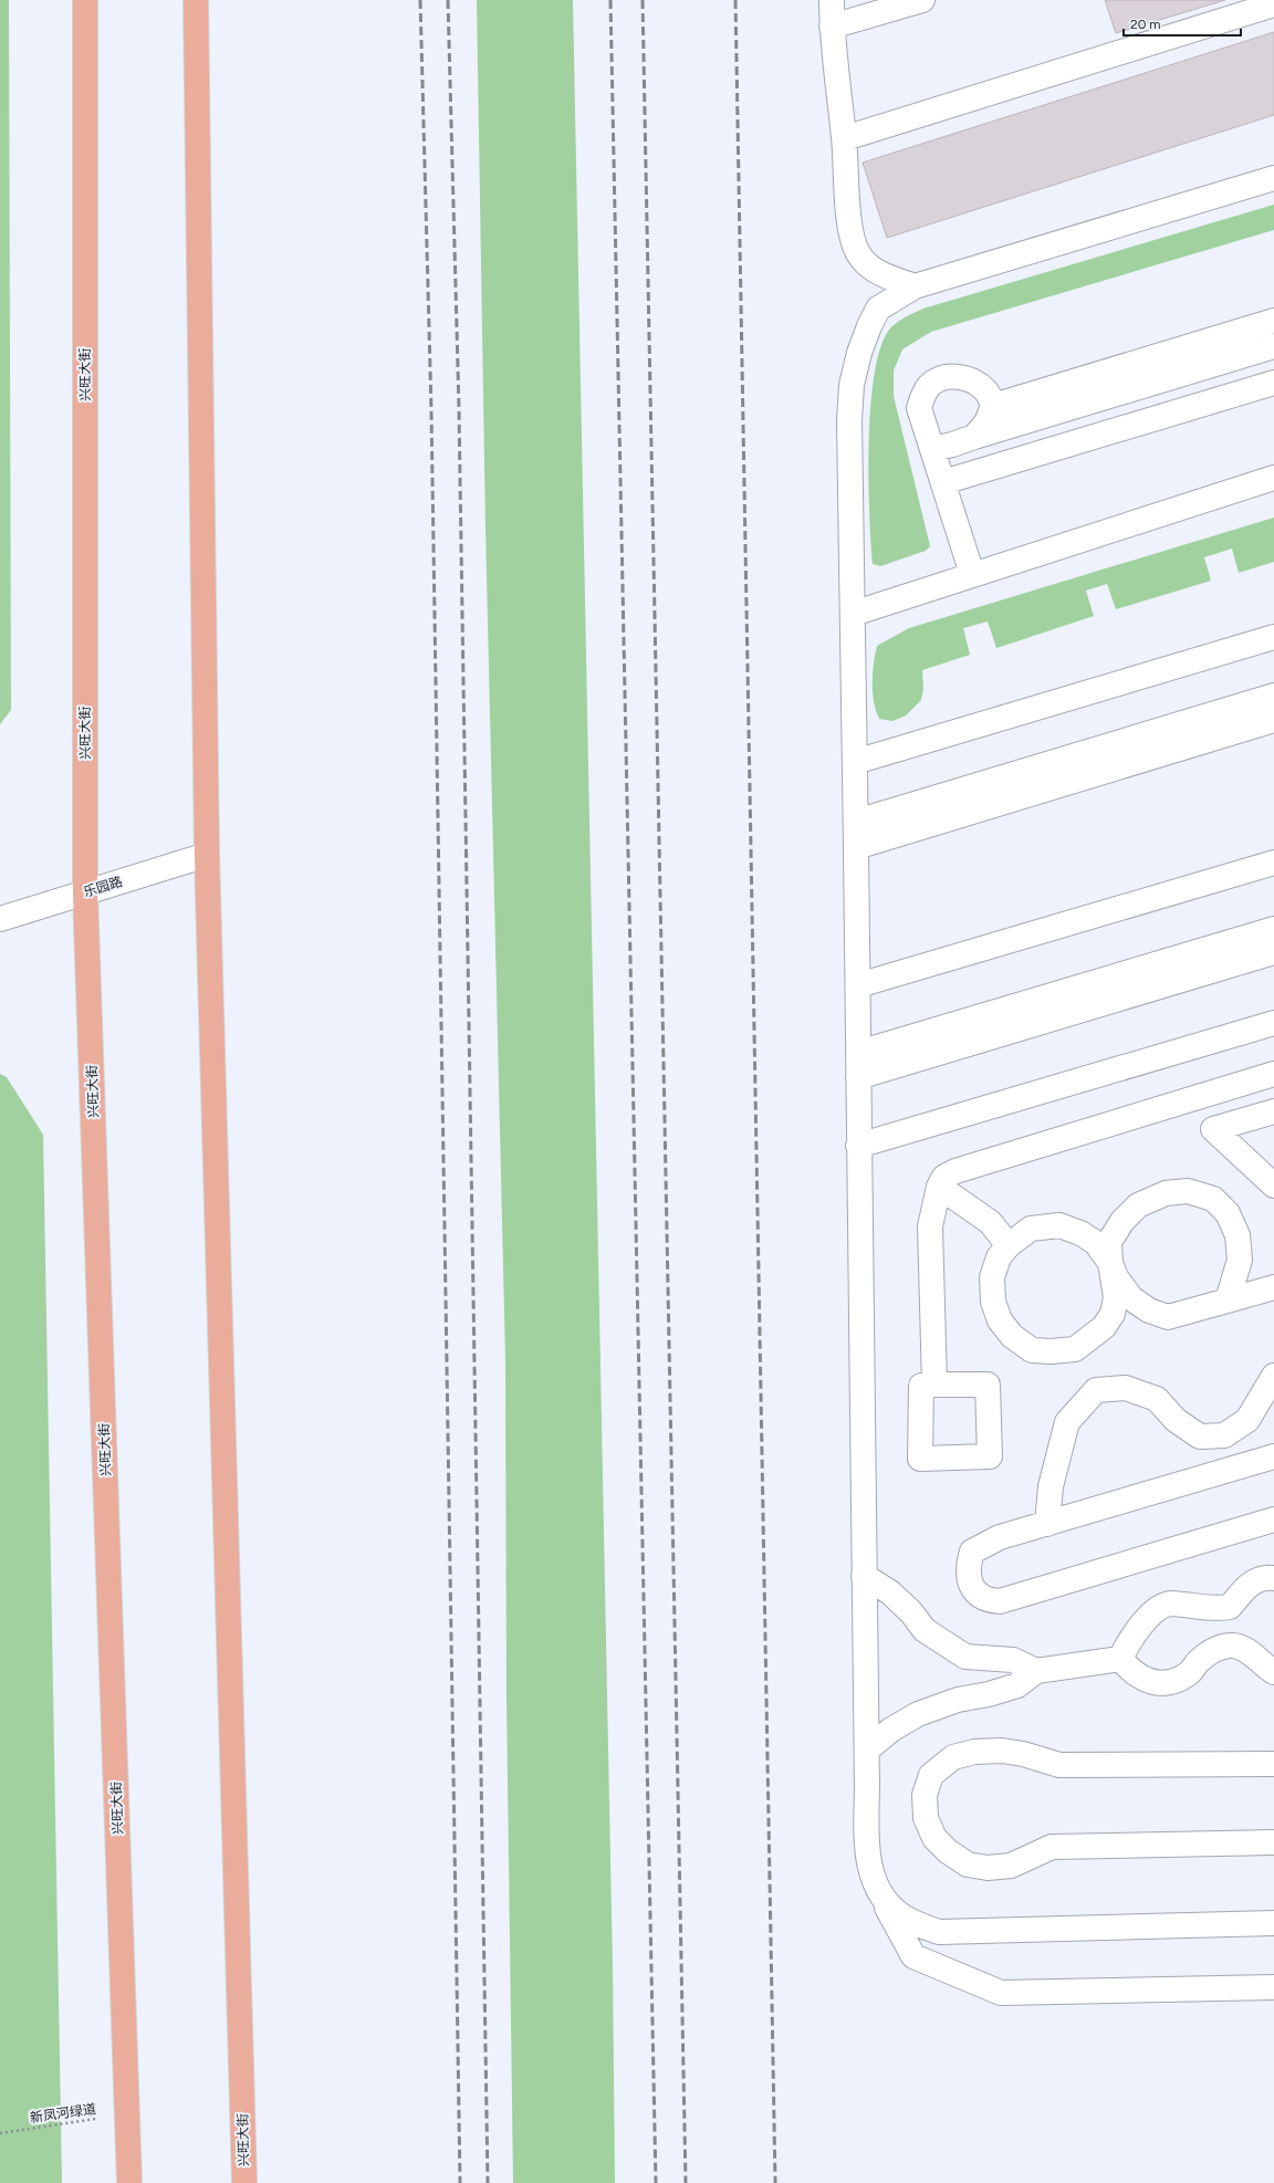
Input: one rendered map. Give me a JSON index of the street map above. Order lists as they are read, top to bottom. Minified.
{"streets":{"main road":["兴旺大街"],"street":["乐园路"],"path":["新凤河绿道"]},"crossings":[["兴旺大街","乐园路"],["兴旺大街","新凤河绿道"]],"scale_bar":"20 m"}
